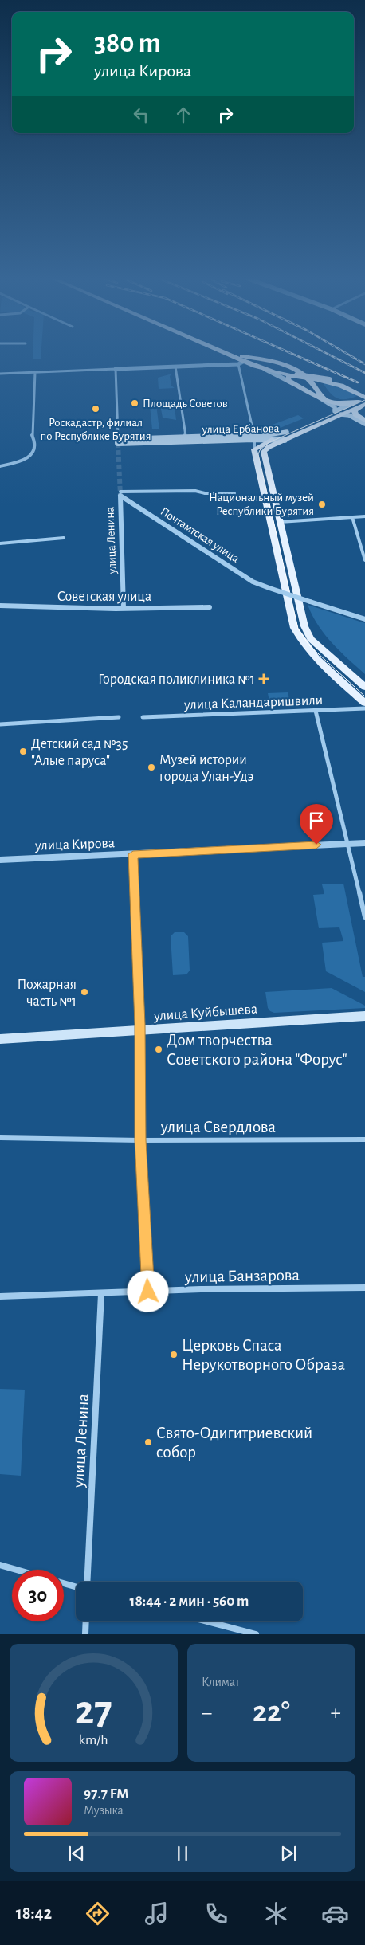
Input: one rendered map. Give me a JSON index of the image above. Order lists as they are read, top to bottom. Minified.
{"streets":{"main road":["улица Ербанова","улица Куйбышева"],"street":["Почтамтская улица","улица Ленина","Советская улица","улица Каландаришвили","улица Кирова","улица Свердлова","улица Банзарова"]},"crossings":[["Почтамтская улица","улица Ленина"],["улица Ленина","Советская улица"],["улица Ленина","улица Банзарова"]],"places":{"other":["Площадь Советов","Роскадастр, филиал по Республике Бурятия","Национальный музей Республики Бурятия","Детский сад №35 \"Алые паруса\"","Музей истории города Улан-Удэ","Пожарная часть №1","Дом творчества Советского района \"Форус\"","Церковь Спаса Нерукотворного Образа","Свято-Одигитриевский собор"],"health":["Городская поликлиника №1"]},"page":{"turn":["380 m","улица Кирова"],"limit":"30","trip":"18:44 · 2 мин · 560 m","tile":"Климат","heat":["−","22°","+"],"song":["97.7 FM","Музыка"],"tabs":"18:42","gauge":["27","km/h"]}}
